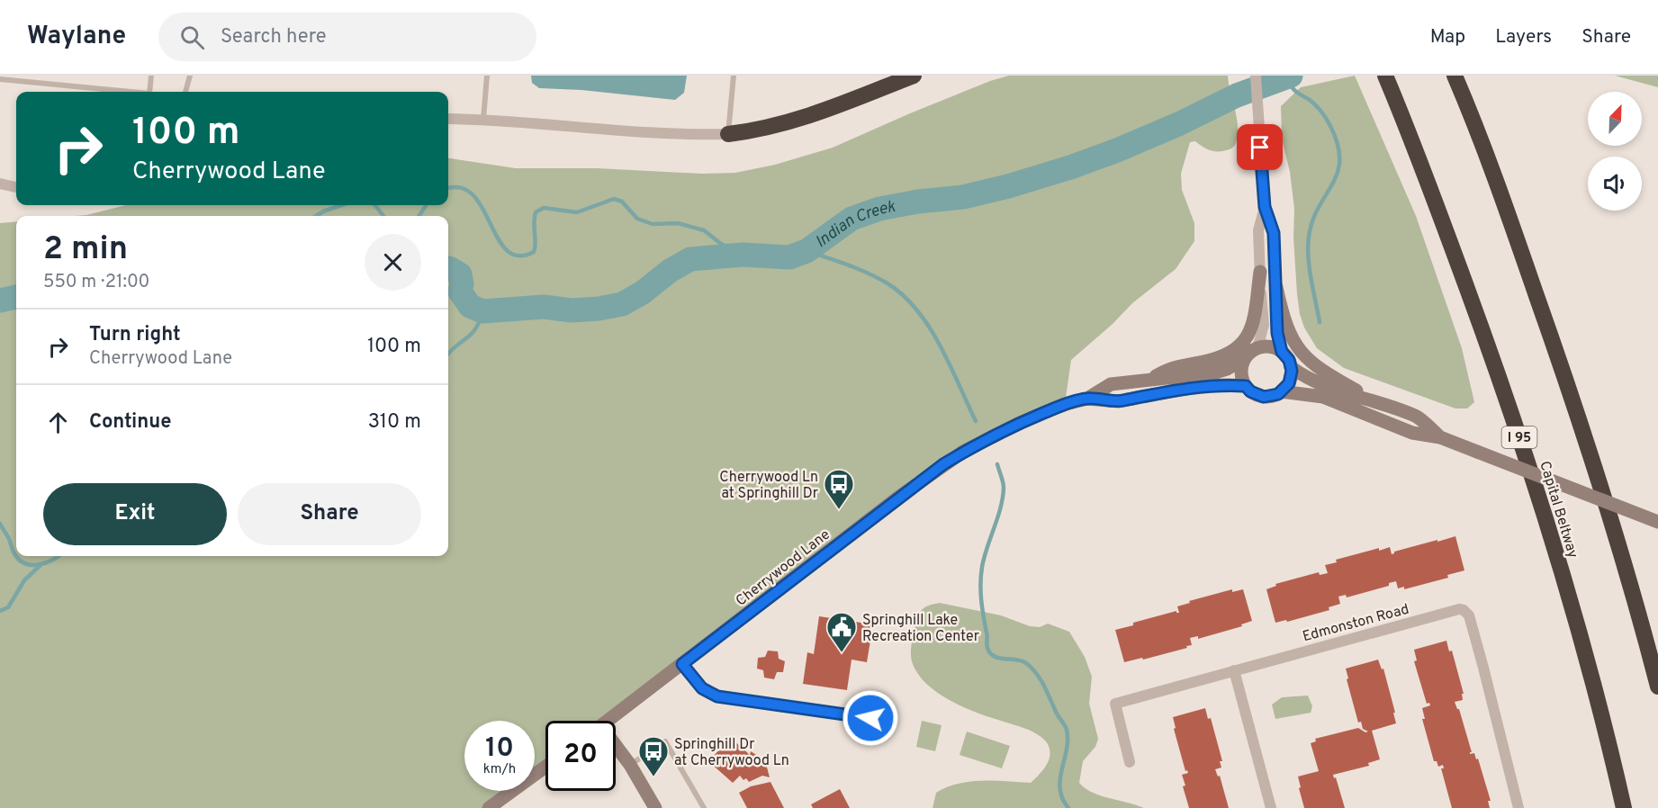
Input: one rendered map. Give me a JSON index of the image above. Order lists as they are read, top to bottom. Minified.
{"streets":{"highway":["I 95","Capital Beltway"],"street":["Cherrywood Lane","Edmonston Road"]},"water":["Indian Creek"],"places":{"bus stop":["Cherrywood Ln at Springhill Dr","Springhill Dr at Cherrywood Ln"],"public building":["Springhill Lake Recreation Center"]},"north":"top right","page":{"header":"Waylane","search":"Search here","nav":["Map","Layers","Share"],"turn":["100 m","Cherrywood Lane"],"heading":["2 min","550 m · 21:00"],"list":[{"name":"Turn right","note":"Cherrywood Lane","value":"100 m"},{"name":"Continue","value":"310 m"}],"buttons":["Exit","Share"],"speed":"10 km/h","limit":"20"}}
